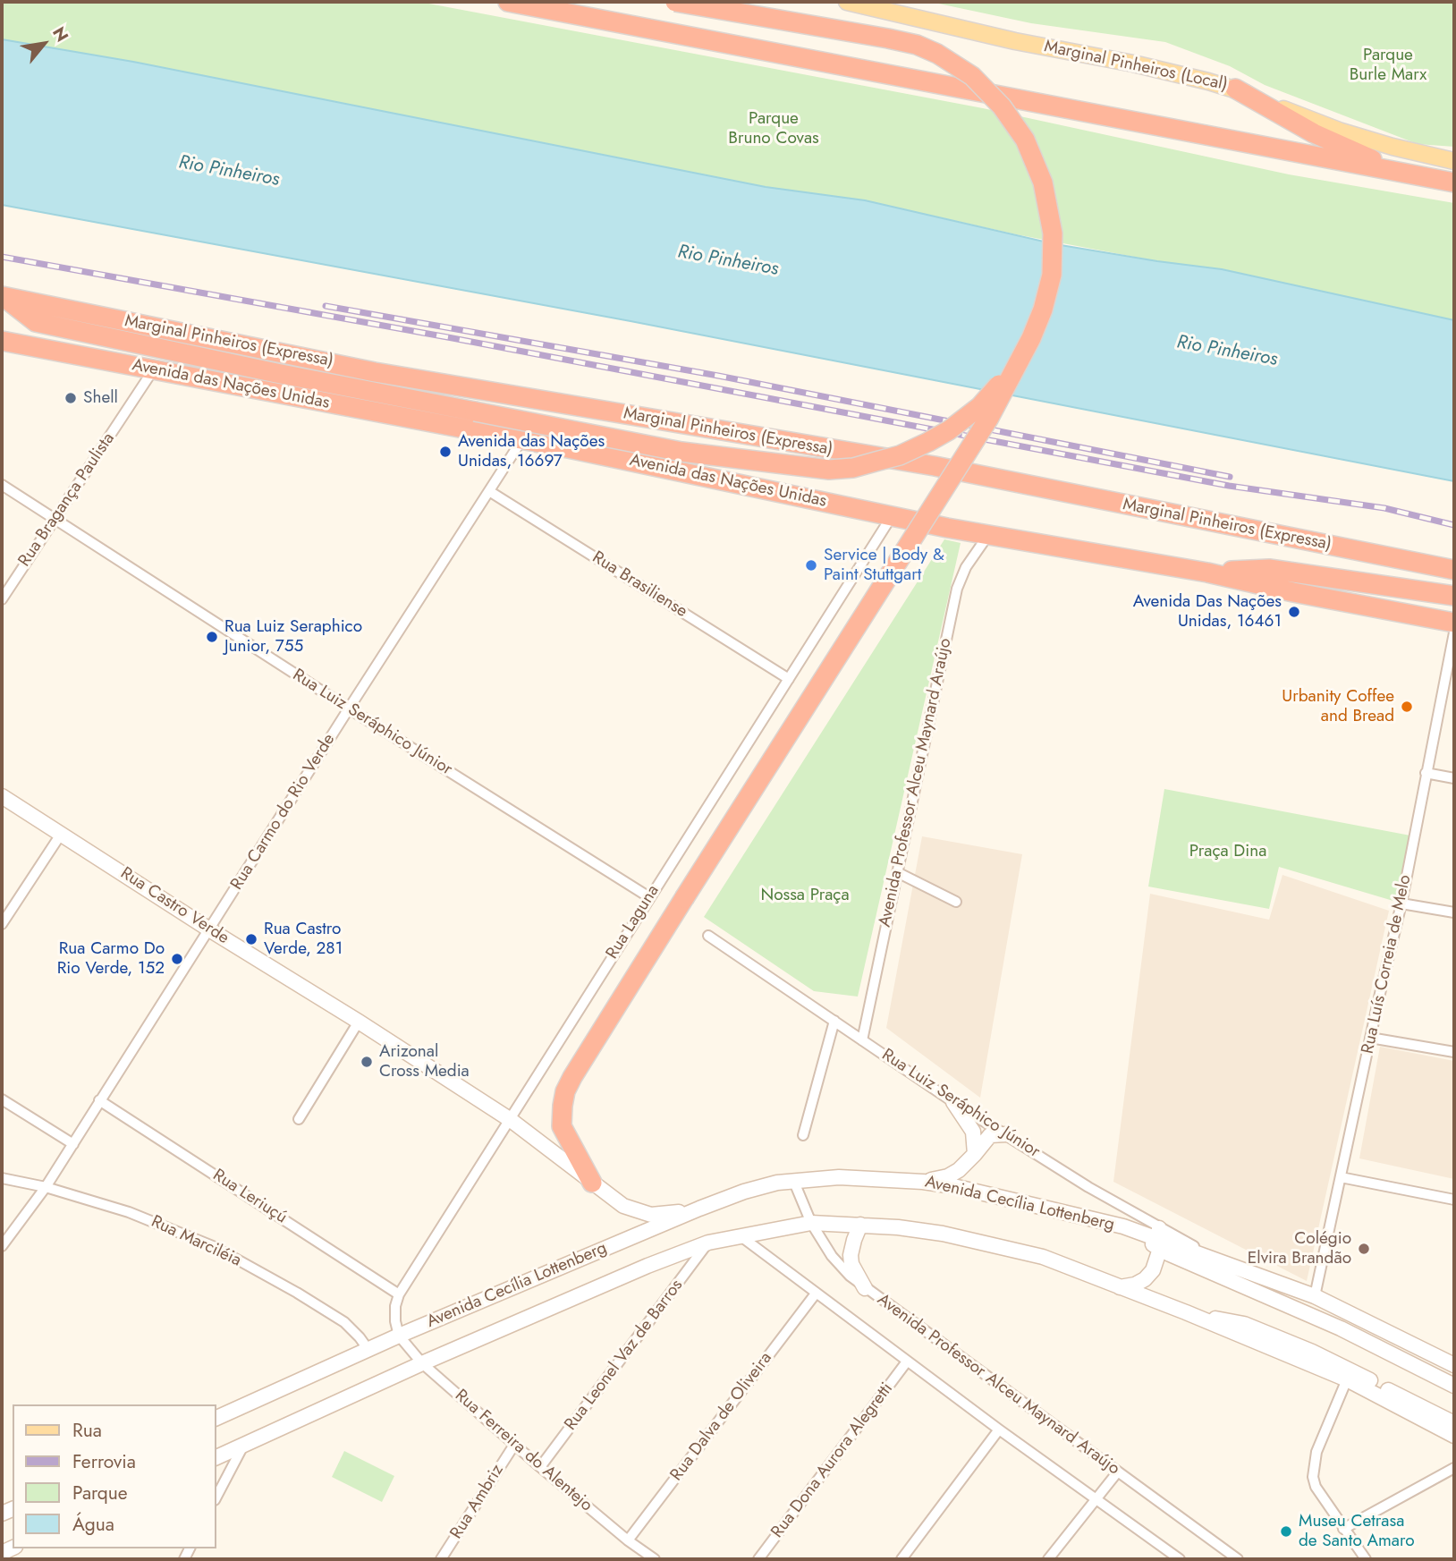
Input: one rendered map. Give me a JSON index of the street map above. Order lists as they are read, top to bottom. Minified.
{"streets":{"highway":["Marginal Pinheiros (Expressa)","Avenida das Nações Unidas"],"main road":["Marginal Pinheiros (Local)","Rua Castro Verde","Avenida Cecília Lottenberg"],"street":["Rua Bragança Paulista","Rua Brasiliense","Rua Luiz Seráphico Júnior","Avenida Professor Alceu Maynard Araújo","Rua Carmo do Rio Verde","Rua Laguna","Rua Luís Correia de Melo","Rua Leriuçú","Rua Marciléia","Rua Leonel Vaz de Barros","Rua Dalva de Oliveira","Rua Ferreira do Alentejo","Rua Dona Aurora Alegretti","Rua Ambriz"]},"crossings":[["Avenida das Nações Unidas","Rua Bragança Paulista"],["Avenida das Nações Unidas","Avenida Professor Alceu Maynard Araújo"],["Avenida das Nações Unidas","Rua Carmo do Rio Verde"],["Avenida das Nações Unidas","Rua Laguna"],["Rua Bragança Paulista","Rua Luiz Seráphico Júnior"],["Rua Brasiliense","Rua Carmo do Rio Verde"],["Rua Brasiliense","Rua Laguna"],["Rua Luiz Seráphico Júnior","Avenida Professor Alceu Maynard Araújo"],["Rua Luiz Seráphico Júnior","Rua Carmo do Rio Verde"],["Rua Luiz Seráphico Júnior","Rua Laguna"],["Rua Luiz Seráphico Júnior","Avenida Cecília Lottenberg"],["Avenida Professor Alceu Maynard Araújo","Avenida Cecília Lottenberg"],["Avenida Professor Alceu Maynard Araújo","Rua Dalva de Oliveira"],["Avenida Professor Alceu Maynard Araújo","Rua Dona Aurora Alegretti"],["Rua Carmo do Rio Verde","Rua Castro Verde"],["Rua Carmo do Rio Verde","Rua Leriuçú"],["Rua Carmo do Rio Verde","Rua Marciléia"],["Rua Castro Verde","Rua Laguna"],["Rua Castro Verde","Avenida Cecília Lottenberg"],["Rua Laguna","Rua Leriuçú"],["Rua Laguna","Avenida Cecília Lottenberg"],["Rua Laguna","Rua Ferreira do Alentejo"],["Avenida Cecília Lottenberg","Rua Marciléia"],["Avenida Cecília Lottenberg","Rua Leonel Vaz de Barros"],["Avenida Cecília Lottenberg","Rua Ferreira do Alentejo"],["Rua Leonel Vaz de Barros","Rua Ferreira do Alentejo"],["Rua Dalva de Oliveira","Rua Ferreira do Alentejo"],["Rua Ferreira do Alentejo","Rua Ambriz"]],"water":["Rio Pinheiros"],"parks":["Parque Burle Marx","Parque Bruno Covas","Praça Dina","Nossa Praça"],"places":["Shell","Avenida das Nações Unidas, 16697","Service | Body & Paint Stuttgart","Avenida Das Nações Unidas, 16461","Rua Luiz Seraphico Junior, 755","Urbanity Coffee and Bread","Rua Castro Verde, 281","Rua Carmo Do Rio Verde, 152","Arizonal Cross Media","Colégio Elvira Brandão","Museu Cetrasa de Santo Amaro"],"legend":["Rua","Ferrovia","Parque","Água"],"north":"top right"}
